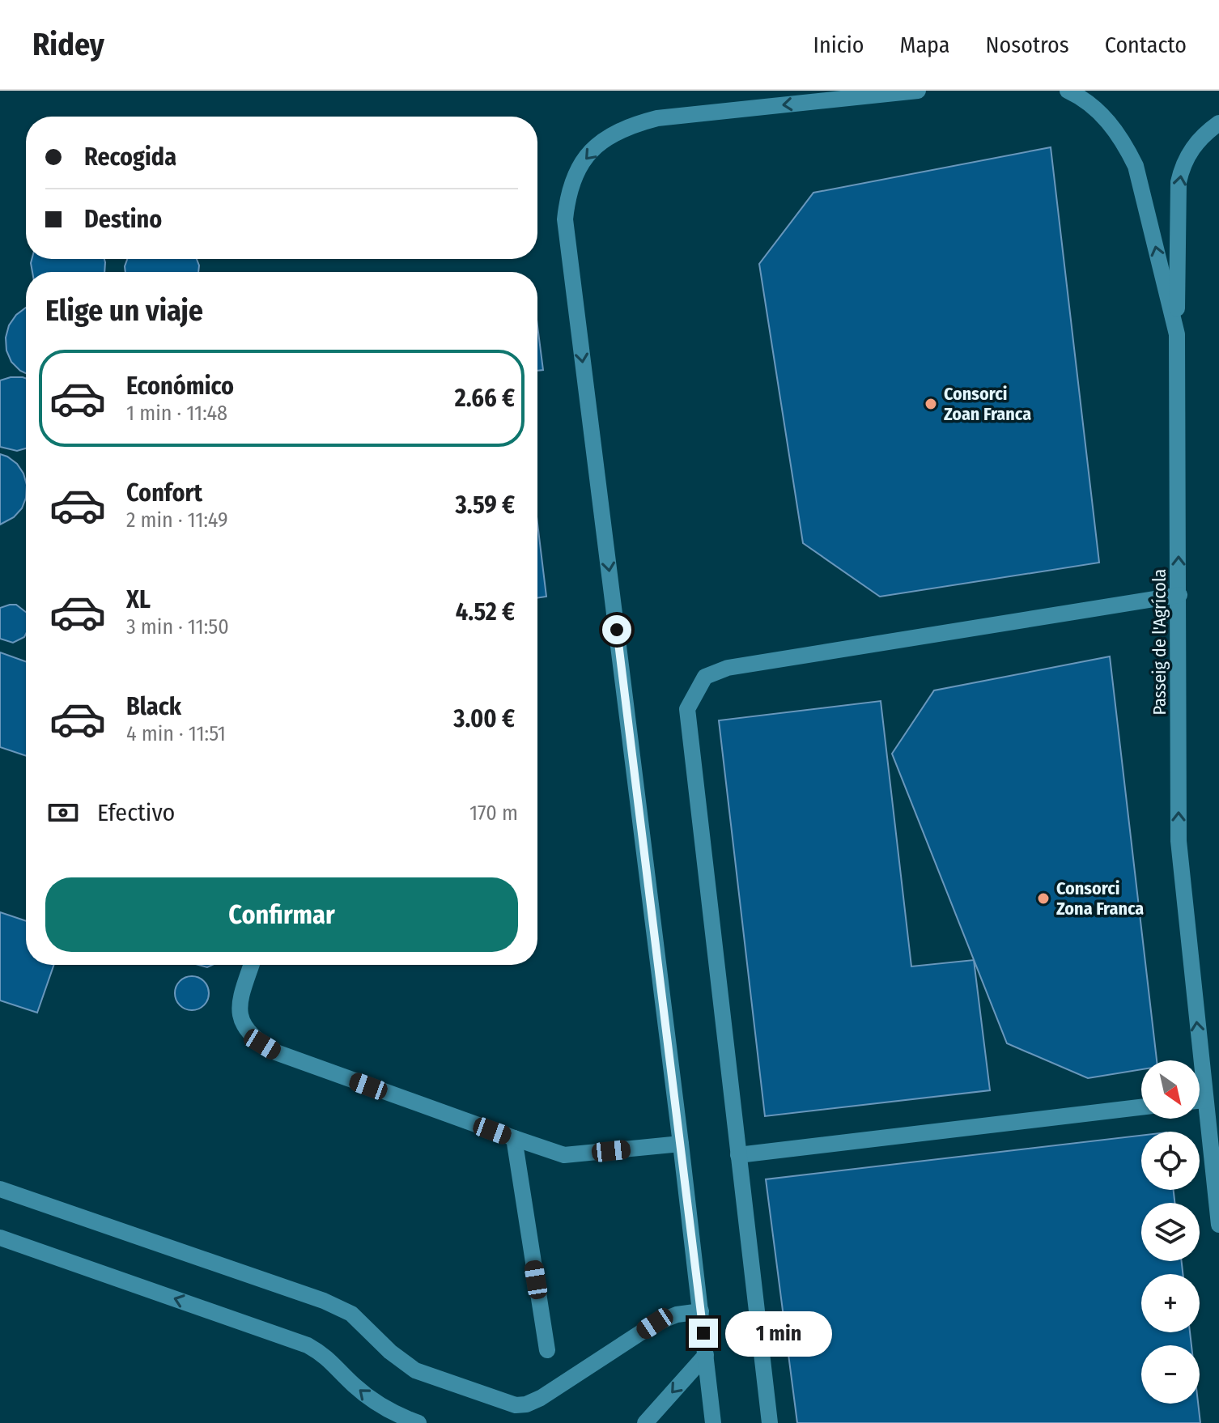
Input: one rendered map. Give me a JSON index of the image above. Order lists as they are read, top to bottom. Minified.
{"streets":{"lane":["Passeig de l'Agrícola"]},"one_way":["Passeig de l'Agrícola"],"places":["Consorci Zoan Franca","Consorci Zona Franca"],"north":"bottom right","page":{"header":"Ridey","nav":["Inicio","Mapa","Nosotros","Contacto"],"banner":["Recogida","Destino"],"heading":"Elige un viaje","list":[{"name":"Económico","note":"1 min · 11:48","value":"2.66 €"},{"name":"Confort","note":"2 min · 11:49","value":"3.59 €"},{"name":"XL","note":"3 min · 11:50","value":"4.52 €"},{"name":"Black","note":"4 min · 11:51","value":"3.00 €"}],"pay":["Efectivo","170 m"],"buttons":"Confirmar","map_buttons":["+","−"],"bubble":"1 min"}}
